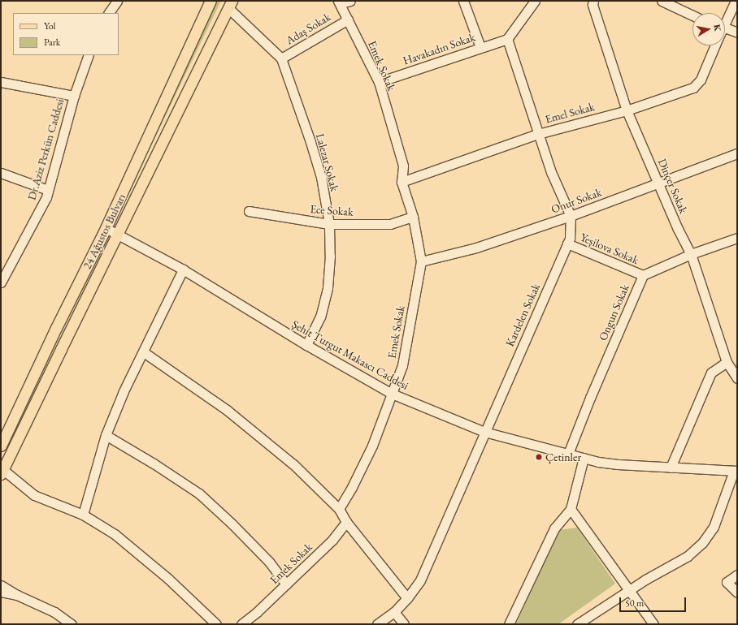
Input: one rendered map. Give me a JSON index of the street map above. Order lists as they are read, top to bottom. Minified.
{"streets":{"main road":["24 Ağustos Bulvarı"],"street":["Adaş Sokak","Havakadın Sokak","Emek Sokak","Emel Sokak","Dr.Aziz Perkün Caddesi","Lalezar Sokak","Dinçer Sokak","Onur Sokak","Ece Sokak","Yeşilova Sokak","Ongun Sokak","Kardelen Sokak","Şehit Turgut Makascı Caddesi"]},"crossings":[["Adaş Sokak","Emek Sokak"],["Adaş Sokak","Lalezar Sokak"],["Havakadın Sokak","Emek Sokak"],["Havakadın Sokak","Kardelen Sokak"],["Emek Sokak","Emel Sokak"],["Emek Sokak","Onur Sokak"],["Emek Sokak","Ece Sokak"],["Emek Sokak","Şehit Turgut Makascı Caddesi"],["Emel Sokak","Dinçer Sokak"],["Emel Sokak","Kardelen Sokak"],["Lalezar Sokak","Ece Sokak"],["Lalezar Sokak","24 Ağustos Bulvarı"],["Lalezar Sokak","Şehit Turgut Makascı Caddesi"],["Dinçer Sokak","Onur Sokak"],["Dinçer Sokak","Ongun Sokak"],["Onur Sokak","Kardelen Sokak"],["24 Ağustos Bulvarı","Şehit Turgut Makascı Caddesi"],["Yeşilova Sokak","Ongun Sokak"],["Yeşilova Sokak","Kardelen Sokak"],["Ongun Sokak","Şehit Turgut Makascı Caddesi"],["Kardelen Sokak","Şehit Turgut Makascı Caddesi"]],"places":["Çetinler"],"legend":["Yol","Park"],"scale_bar":"50 m","north":"right"}
